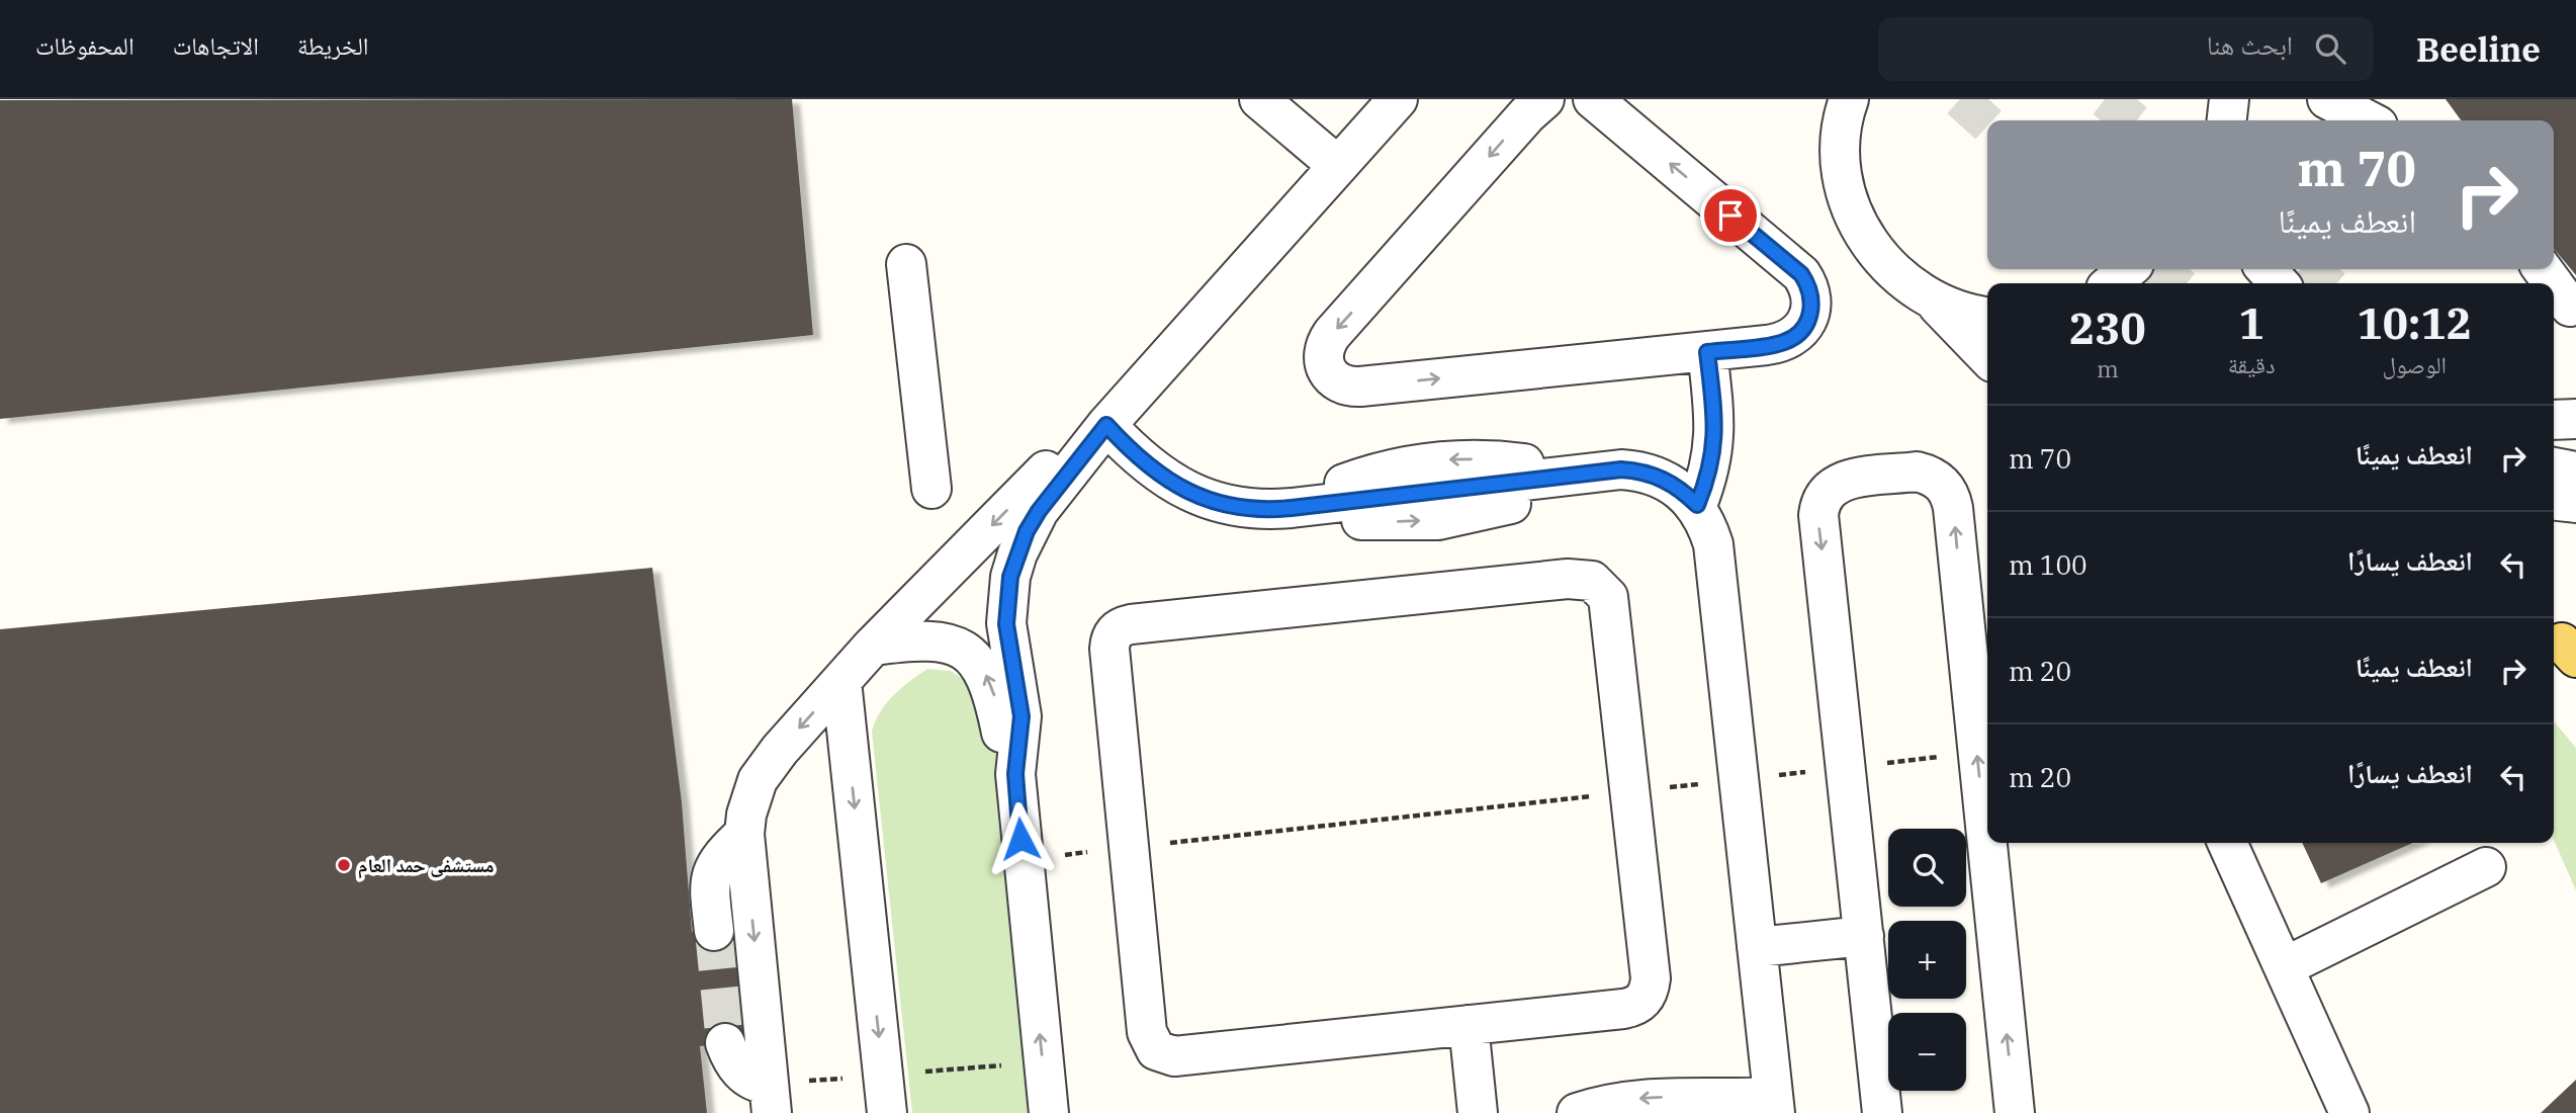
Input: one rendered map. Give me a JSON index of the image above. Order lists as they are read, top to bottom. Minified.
{"places":["مستشفى حمد العام"],"page":{"header":"Beeline","search":"ابحث هنا","nav":["الخريطة","الاتجاهات","المحفوظات"],"turn":["70 m","انعطف يمينًا"],"eta":["10:12","الوصول","1","دقيقة","230","m"],"list":[{"name":"انعطف يمينًا","value":"70 m"},{"name":"انعطف يسارًا","value":"100 m"},{"name":"انعطف يمينًا","value":"20 m"},{"name":"انعطف يسارًا","value":"20 m"}],"map_buttons":["+","−"]}}
